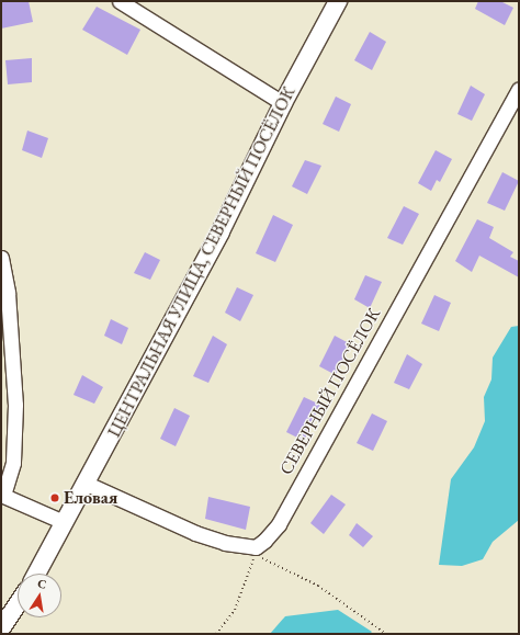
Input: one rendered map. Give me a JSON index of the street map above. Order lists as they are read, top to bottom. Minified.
{"streets":{"street":["ЦЕНТРАЛЬНАЯ УЛИЦА, СЕВЕРНЫЙ ПОСЁЛОК","СЕВЕРНЫЙ ПОСЁЛОК"]},"crossings":[["ЦЕНТРАЛЬНАЯ УЛИЦА, СЕВЕРНЫЙ ПОСЁЛОК","СЕВЕРНЫЙ ПОСЁЛОК"]],"places":["Еловая"],"north":"top"}
